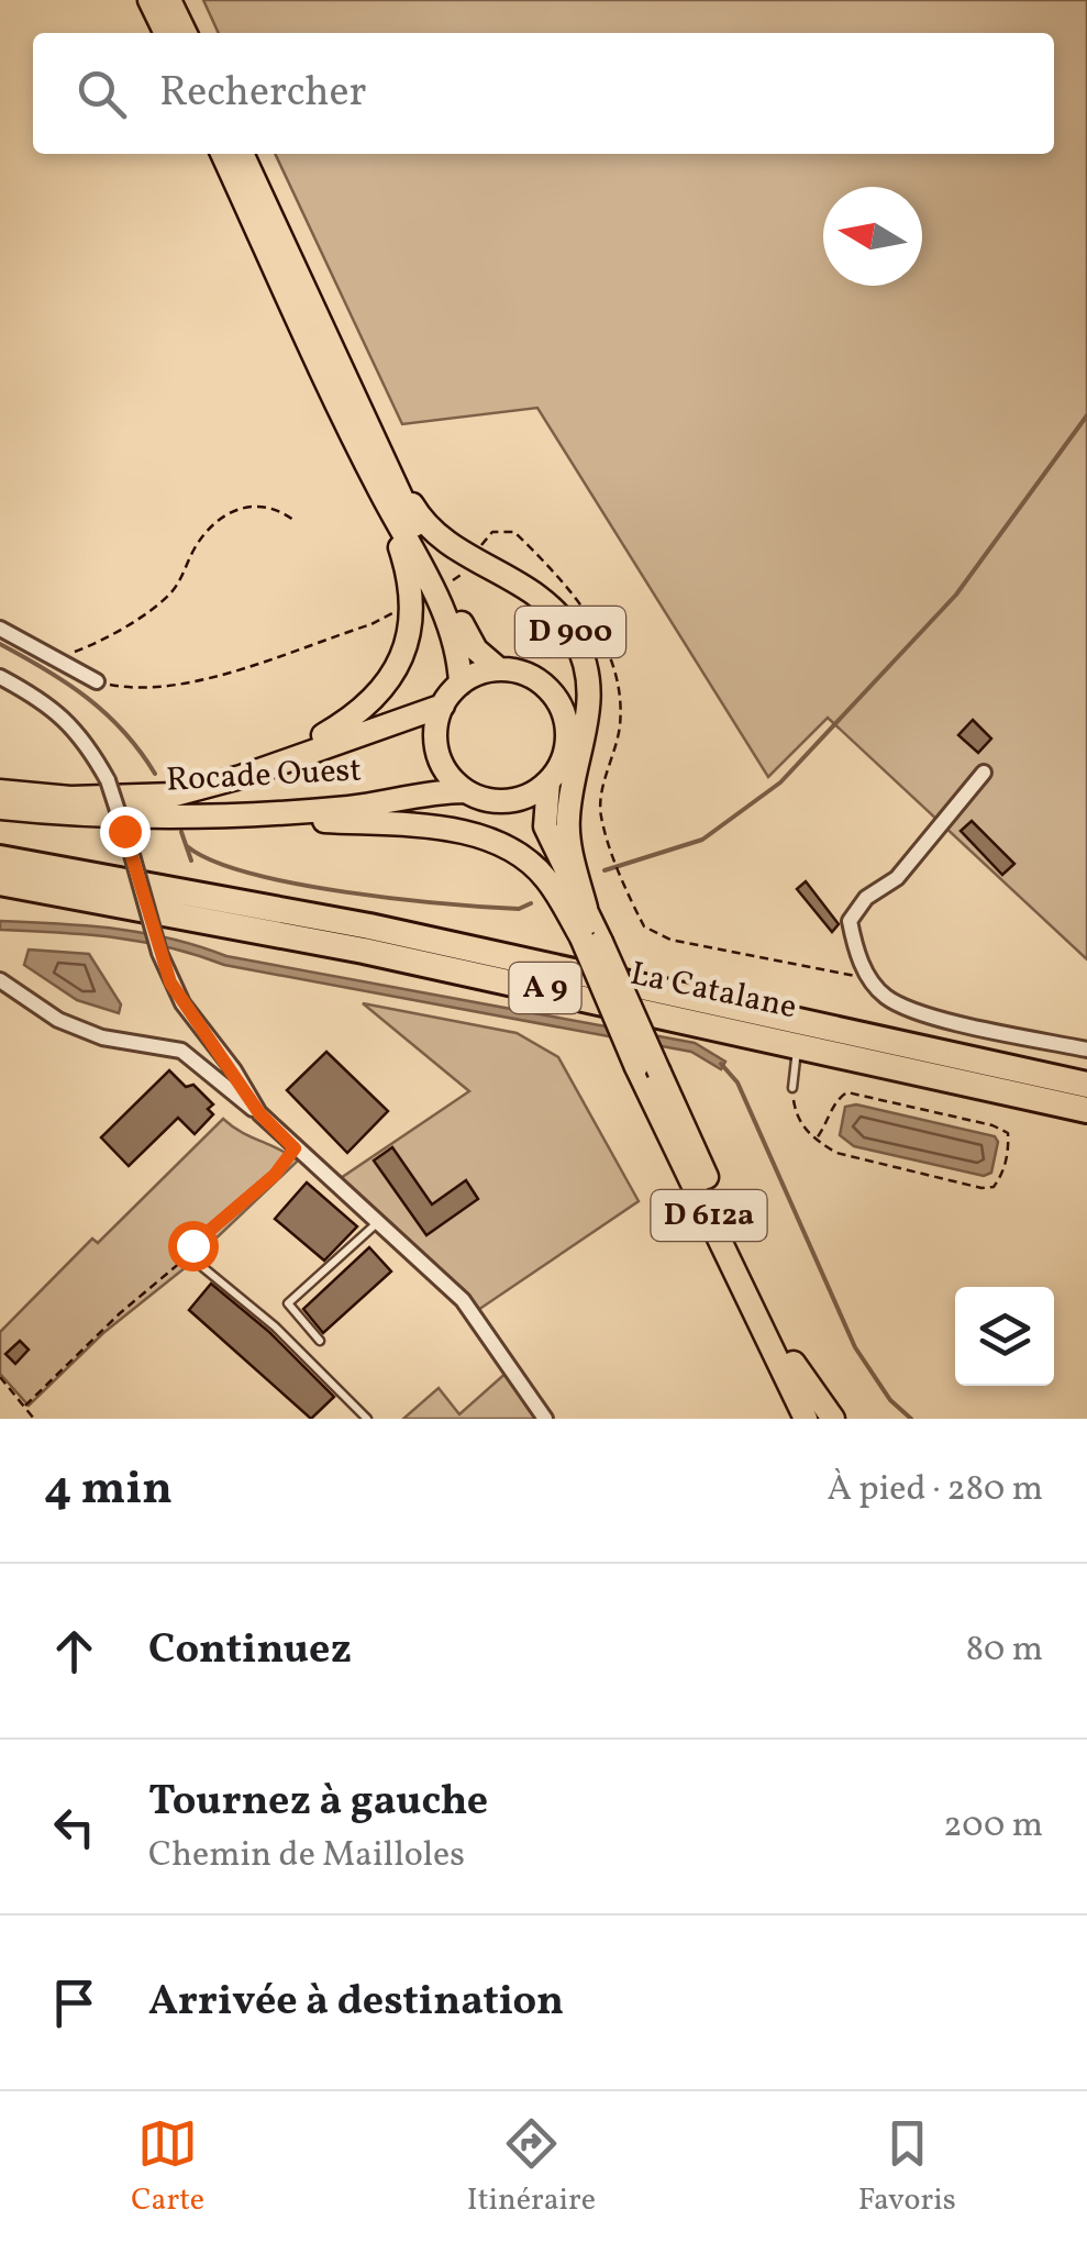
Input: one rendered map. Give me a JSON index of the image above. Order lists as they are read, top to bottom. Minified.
{"streets":{"highway":["D 900","Rocade Ouest","A 9","La Catalane","D 612a"]},"crossings":[["D 900","Rocade Ouest"]],"north":"left","page":{"search":"Rechercher","heading":["4 min","À pied · 280 m"],"list":[["Continuez","80 m"],["Tournez à gauche","Chemin de Mailloles","200 m"],"Arrivée à destination"],"nav":["Carte","Itinéraire","Favoris"]}}
